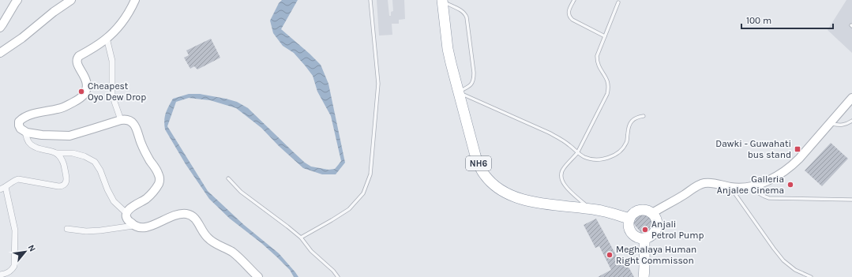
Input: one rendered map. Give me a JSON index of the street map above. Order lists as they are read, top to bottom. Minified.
{"streets":{"highway":["NH6"]},"places":{"other":["Cheapest Oyo Dew Drop","Galleria Anjalee Cinema","Anjali Petrol Pump","Meghalaya Human Right Commisson"],"transit":["Dawki - Guwahati bus stand"]},"scale_bar":"100 m","north":"top right"}
